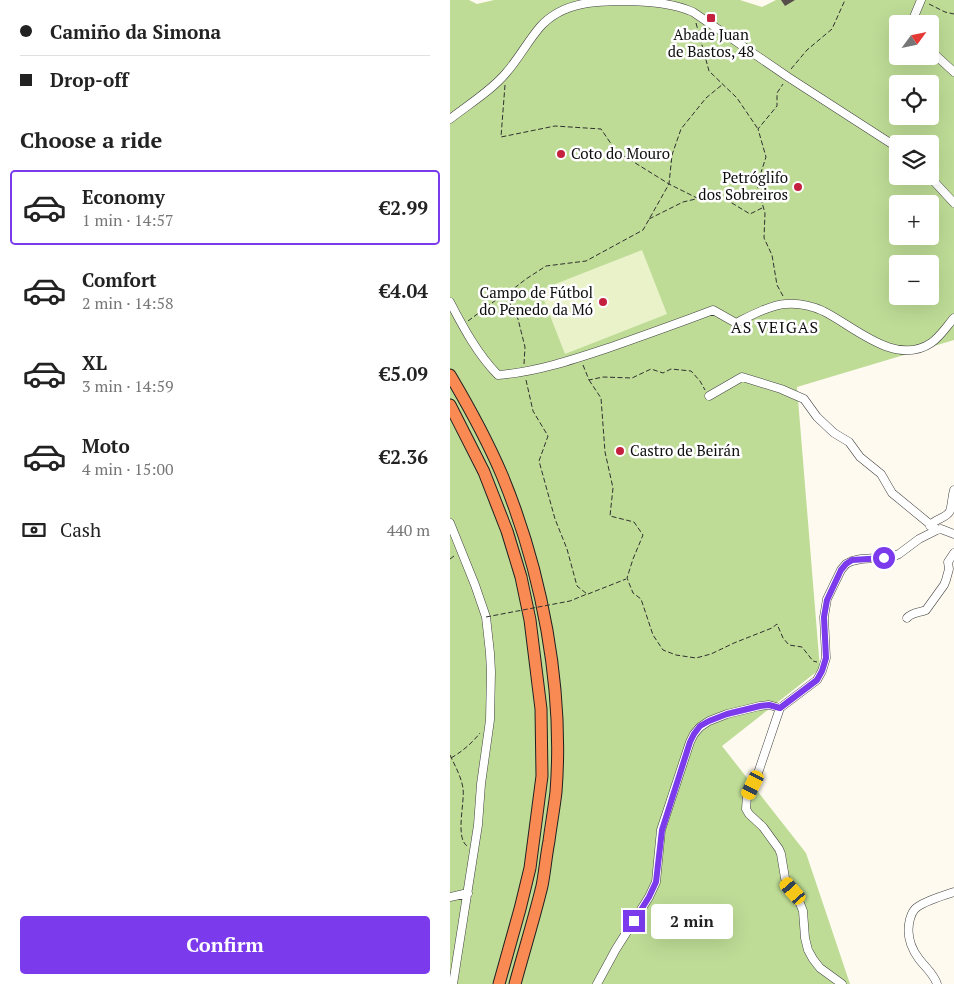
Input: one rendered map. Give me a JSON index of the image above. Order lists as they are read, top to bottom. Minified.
{"districts":["AS VEIGAS"],"places":{"transit":["Abade Juan de Bastos, 48"],"other":["Coto do Mouro","Petróglifo dos Sobreiros","Campo de Fútbol do Penedo da Mó","Castro de Beirán"]},"north":"top right","page":{"banner":["Camiño da Simona","Drop-off"],"map_buttons":["+","−"],"heading":"Choose a ride","list":[{"name":"Economy","note":"1 min · 14:57","value":"€2.99"},{"name":"Comfort","note":"2 min · 14:58","value":"€4.04"},{"name":"XL","note":"3 min · 14:59","value":"€5.09"},{"name":"Moto","note":"4 min · 15:00","value":"€2.36"}],"pay":["Cash","440 m"],"bubble":"2 min","buttons":"Confirm"}}
